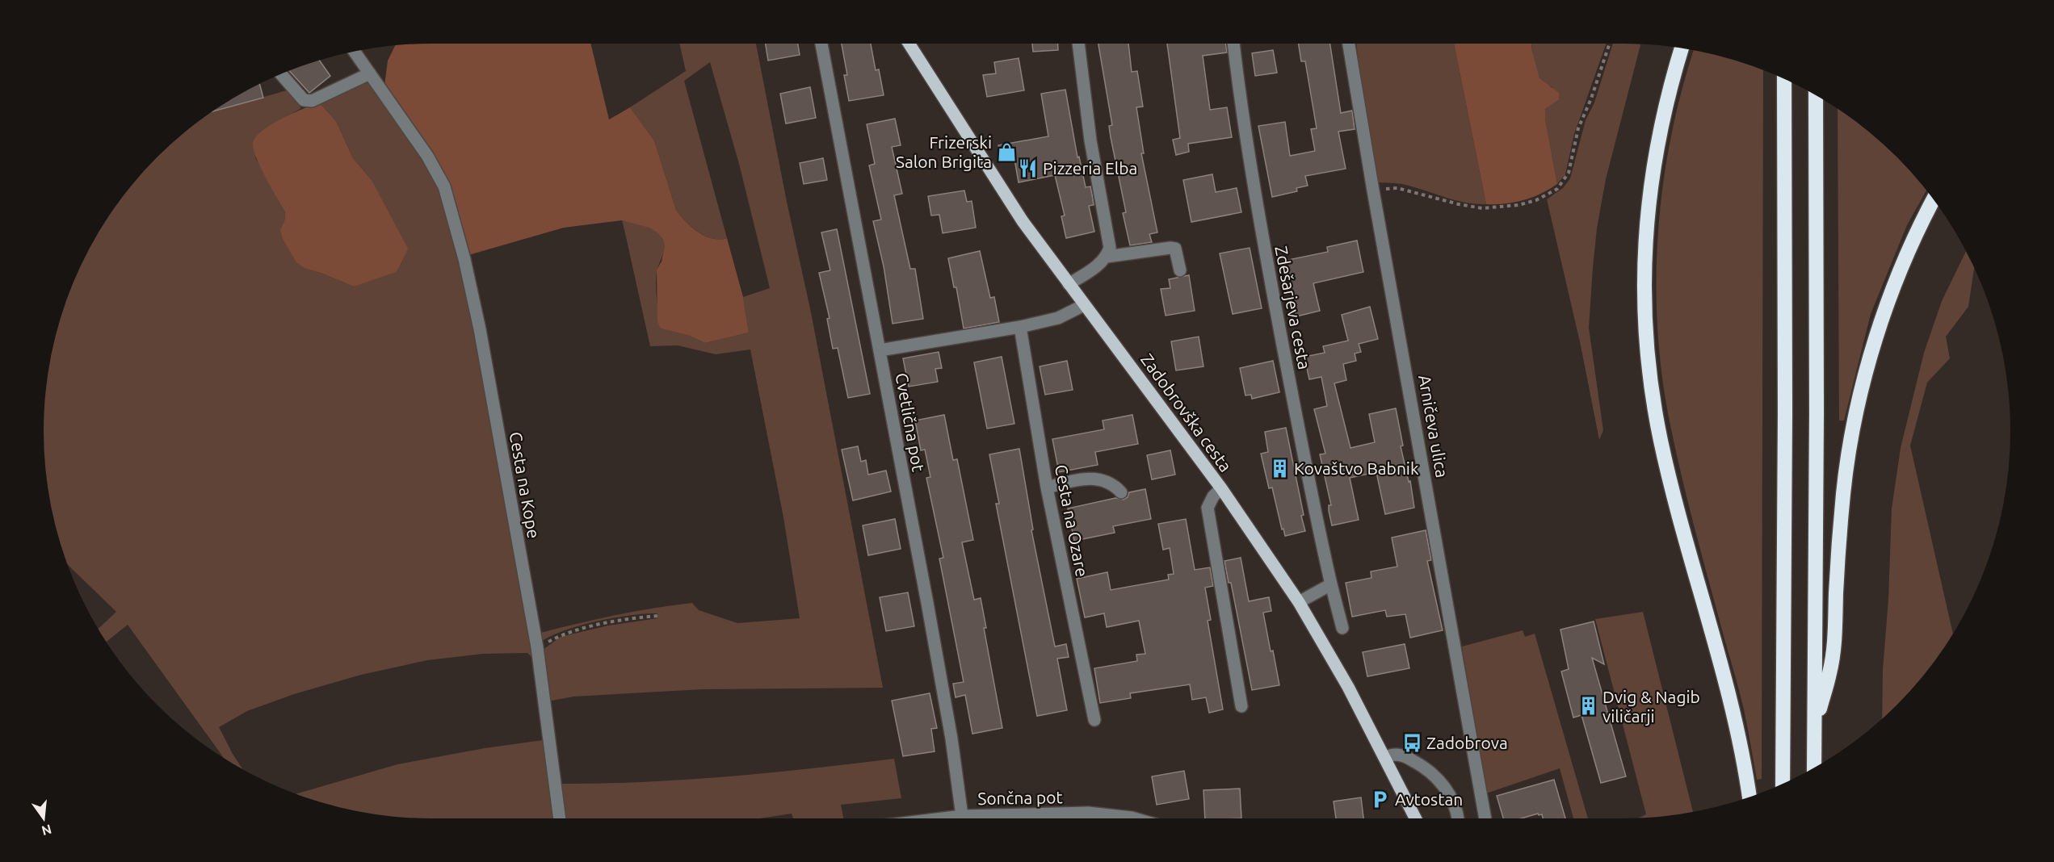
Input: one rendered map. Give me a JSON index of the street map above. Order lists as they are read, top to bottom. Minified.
{"streets":{"main road":["Zadobrovška cesta"],"street":["Zdešarjeva cesta","Cvetlična pot","Arničeva ulica","Cesta na Kope","Cesta na Ozare","Sončna pot"]},"crossings":[["Cvetlična pot","Sončna pot"]],"places":{"shop":["Frizerski Salon Brigita"],"restaurant":["Pizzeria Elba"],"building":["Kovaštvo Babnik","Dvig & Nagib viličarji"],"bus stop":["Zadobrova"],"parking":["Avtostan"]},"north":"bottom"}
